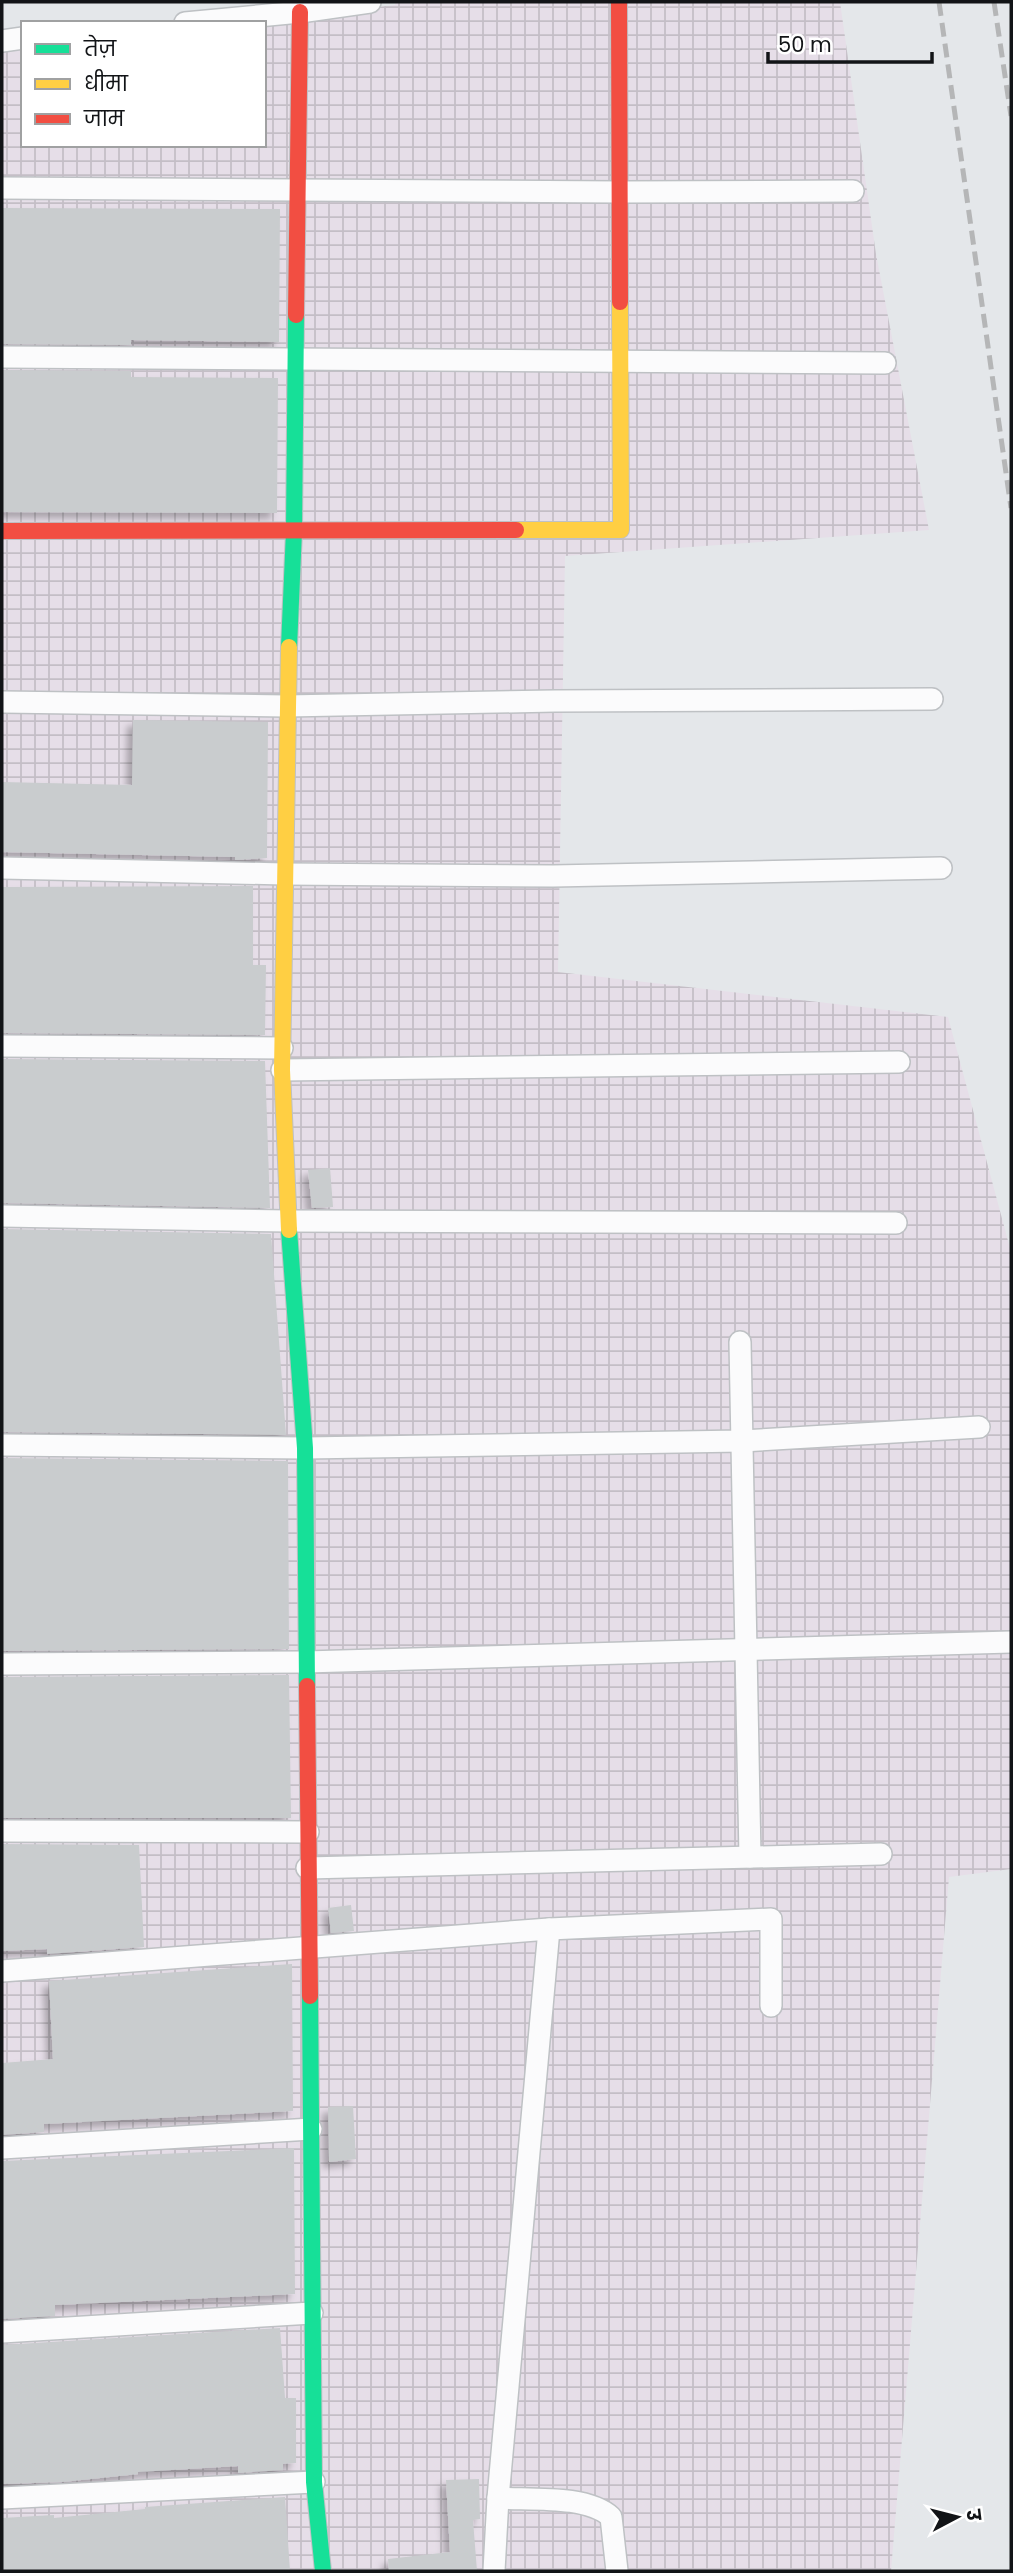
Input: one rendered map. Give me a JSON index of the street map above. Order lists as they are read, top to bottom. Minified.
{"legend":["तेज़","धीमा","जाम"],"scale_bar":"50 m","north":"right"}
